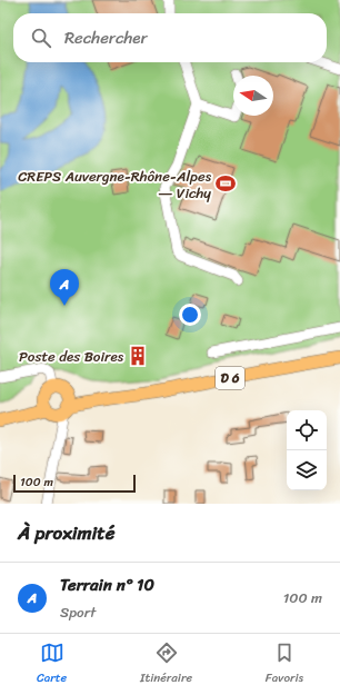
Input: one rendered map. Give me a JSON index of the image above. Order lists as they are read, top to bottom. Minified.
{"streets":{"main road":["D 6"]},"places":{"sports":["CREPS Auvergne-Rhône-Alpes — Vichy"],"building":["Poste des Boires"]},"scale_bar":"100 m","north":"left","page":{"search":"Rechercher","pins":"A","scale":"100 m","heading":"À proximité","list":[{"mark":"A","name":"Terrain n° 10","note":"Sport","value":"100 m"}],"nav":["Carte","Itinéraire","Favoris"]}}
